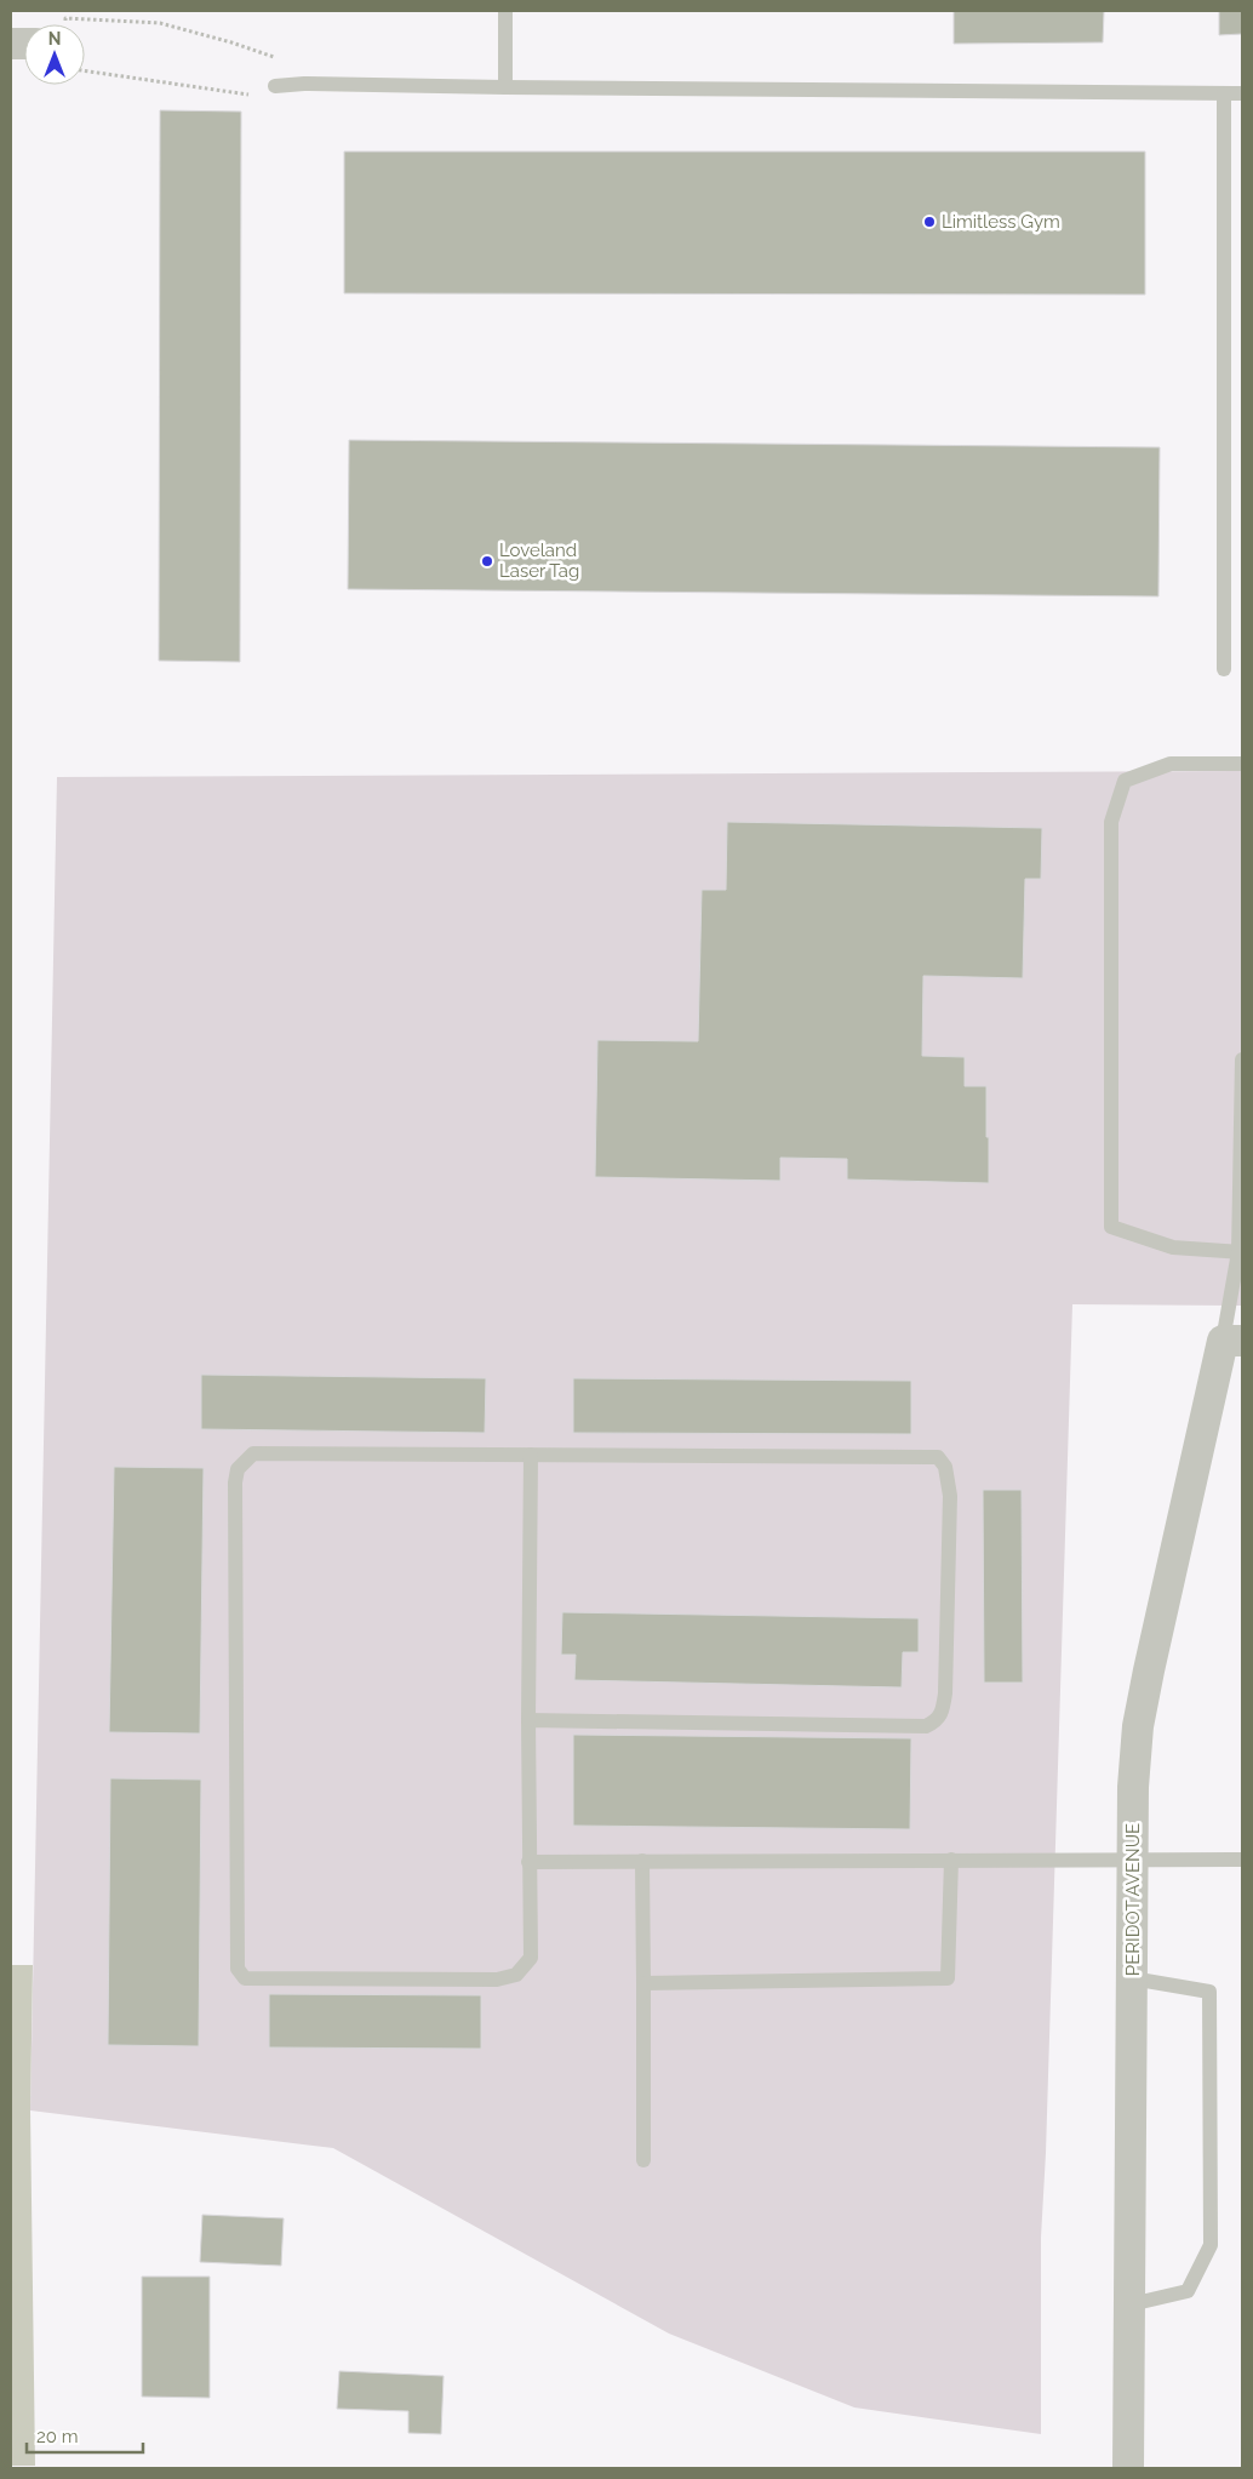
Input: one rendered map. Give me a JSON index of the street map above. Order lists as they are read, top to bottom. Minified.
{"streets":{"street":["PERIDOT AVENUE"]},"places":["Limitless Gym","Loveland Laser Tag"],"scale_bar":"20 m","north":"top"}
